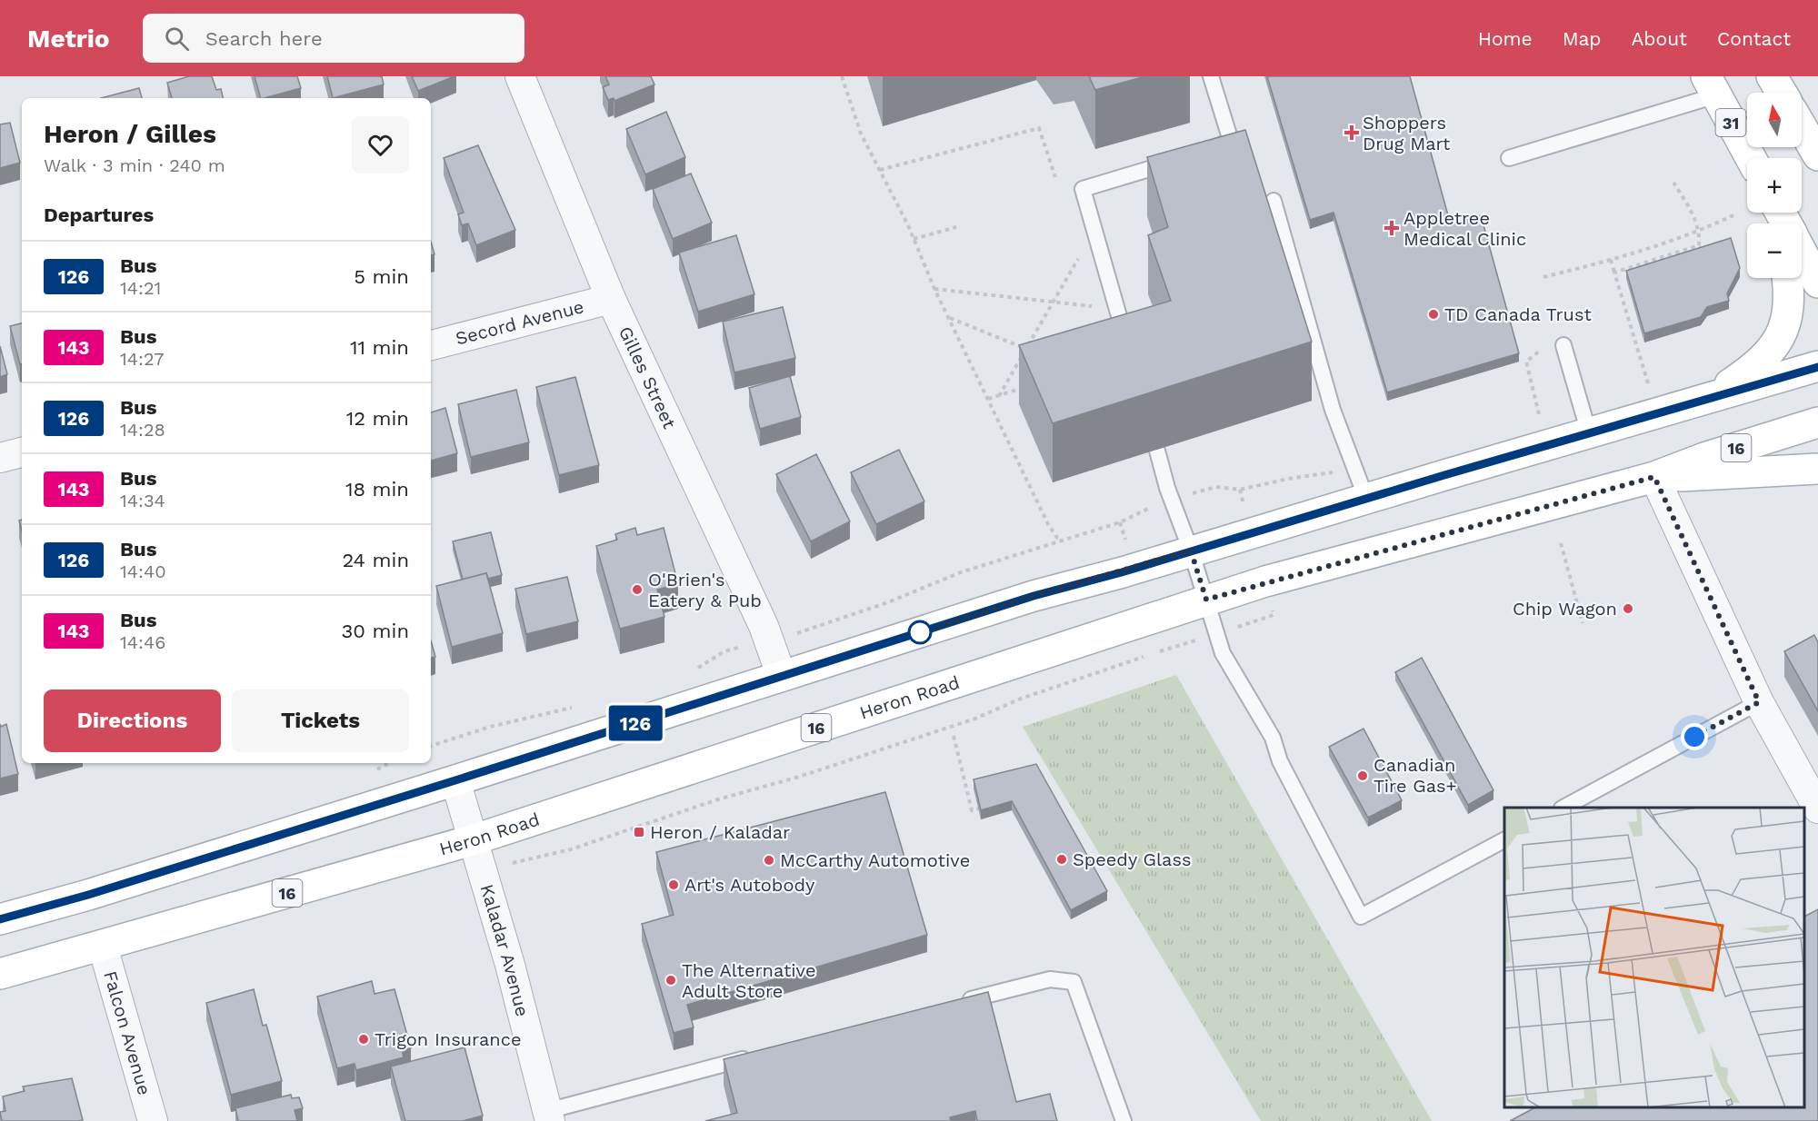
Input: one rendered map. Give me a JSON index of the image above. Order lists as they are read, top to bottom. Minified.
{"streets":{"main road":["31","16","Heron Road"],"street":["Secord Avenue","Gilles Street","Kaladar Avenue","Falcon Avenue"]},"crossings":[["Secord Avenue","Gilles Street"],["Heron Road","Kaladar Avenue"],["Heron Road","Falcon Avenue"]],"places":{"health":["Shoppers Drug Mart","Appletree Medical Clinic"],"other":["TD Canada Trust","O'Brien's Eatery & Pub","Chip Wagon","Canadian Tire Gas+","Speedy Glass","McCarthy Automotive","Art's Autobody","The Alternative Adult Store","Trigon Insurance"],"transit":["Heron / Kaladar"]},"lines":["bus line 126"],"north":"top","page":{"header":"Metrio","search":"Search here","nav":["Home","Map","About","Contact"],"on_map":"126","map_buttons":["+","−"],"heading":[["Heron / Gilles","Walk · 3 min · 240 m"],"Departures"],"list":[{"mark":"126","name":"Bus","note":"14:21","value":"5 min"},{"mark":"143","name":"Bus","note":"14:27","value":"11 min"},{"mark":"126","name":"Bus","note":"14:28","value":"12 min"},{"mark":"143","name":"Bus","note":"14:34","value":"18 min"},{"mark":"126","name":"Bus","note":"14:40","value":"24 min"},{"mark":"143","name":"Bus","note":"14:46","value":"30 min"}],"buttons":["Directions","Tickets"]}}
